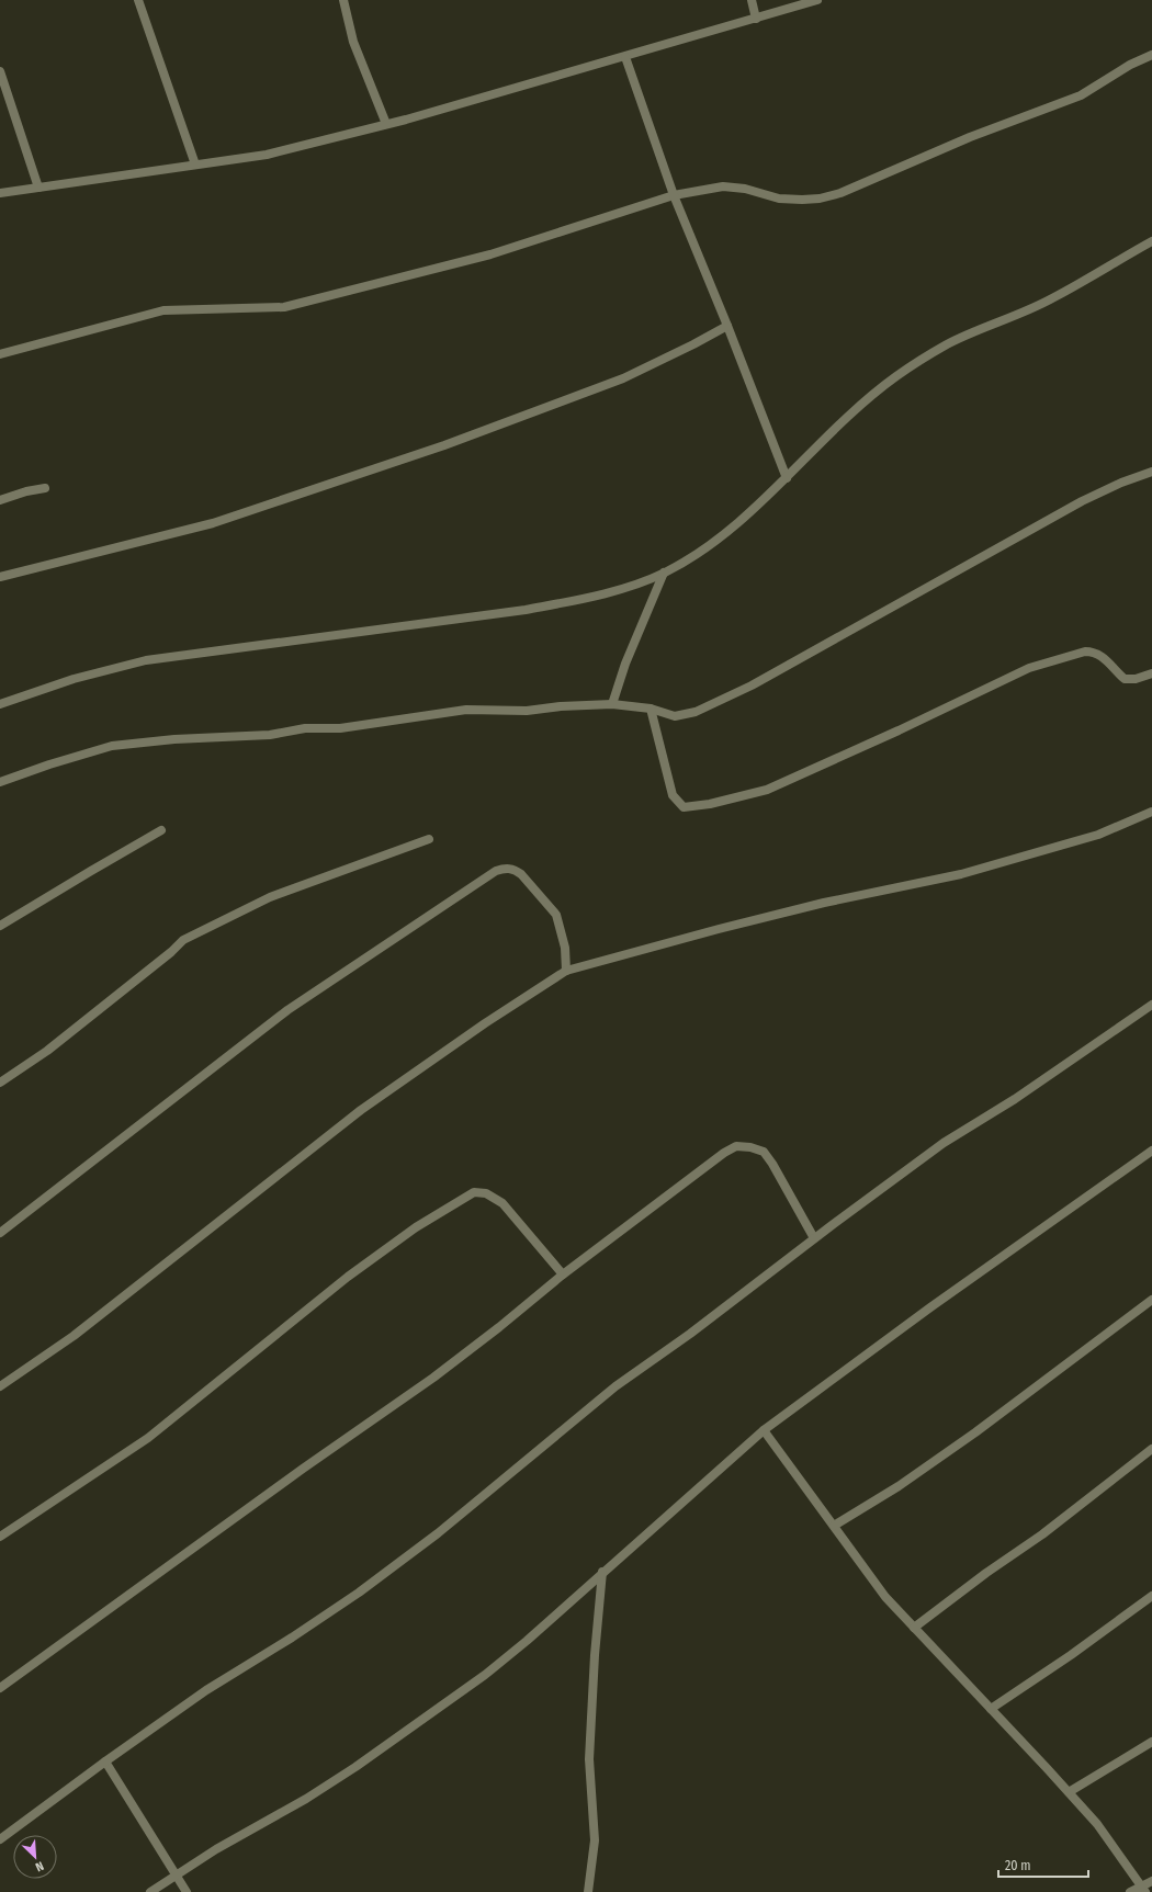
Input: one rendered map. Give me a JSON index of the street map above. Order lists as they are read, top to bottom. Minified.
{"scale_bar":"20 m","north":"bottom right"}
